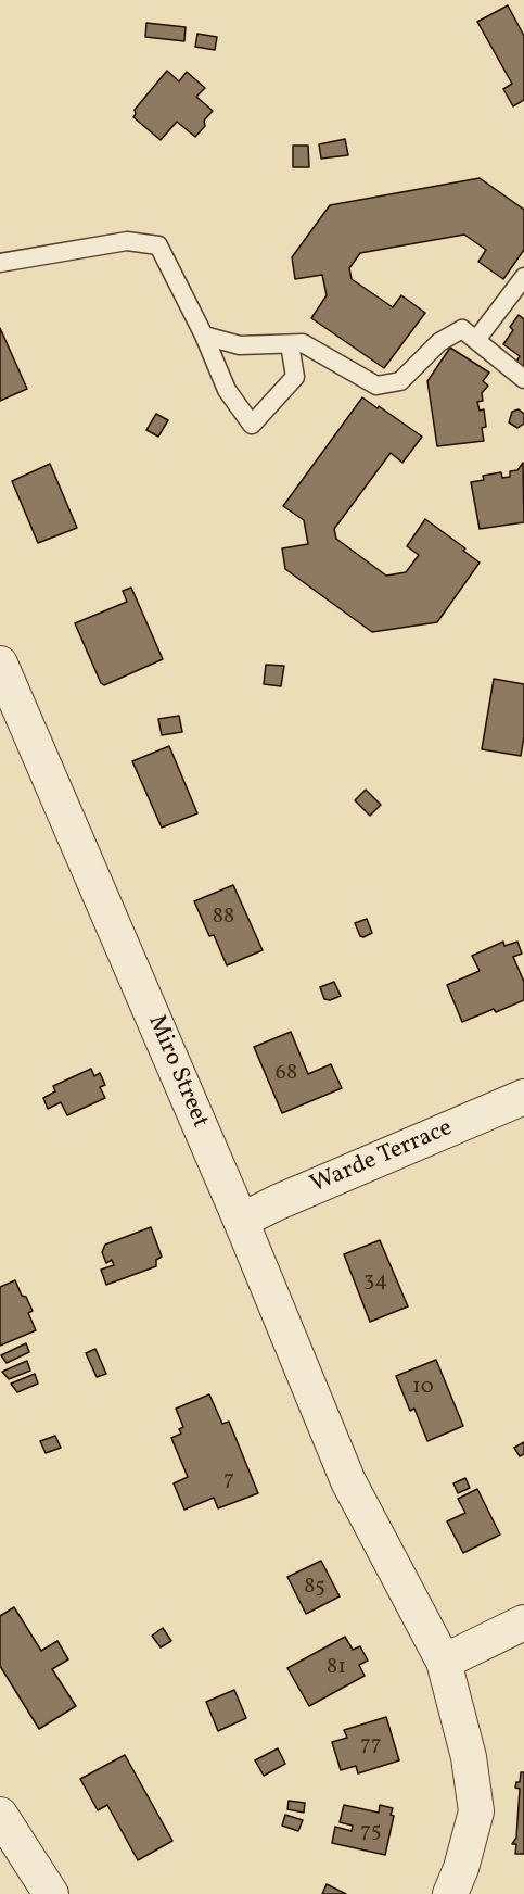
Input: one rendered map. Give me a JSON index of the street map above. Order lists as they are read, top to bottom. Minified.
{"streets":{"street":["Miro Street","Warde Terrace"]},"crossings":[["Miro Street","Warde Terrace"]],"house_numbers":["88","68","34","10","7","85","81","77","75"]}
